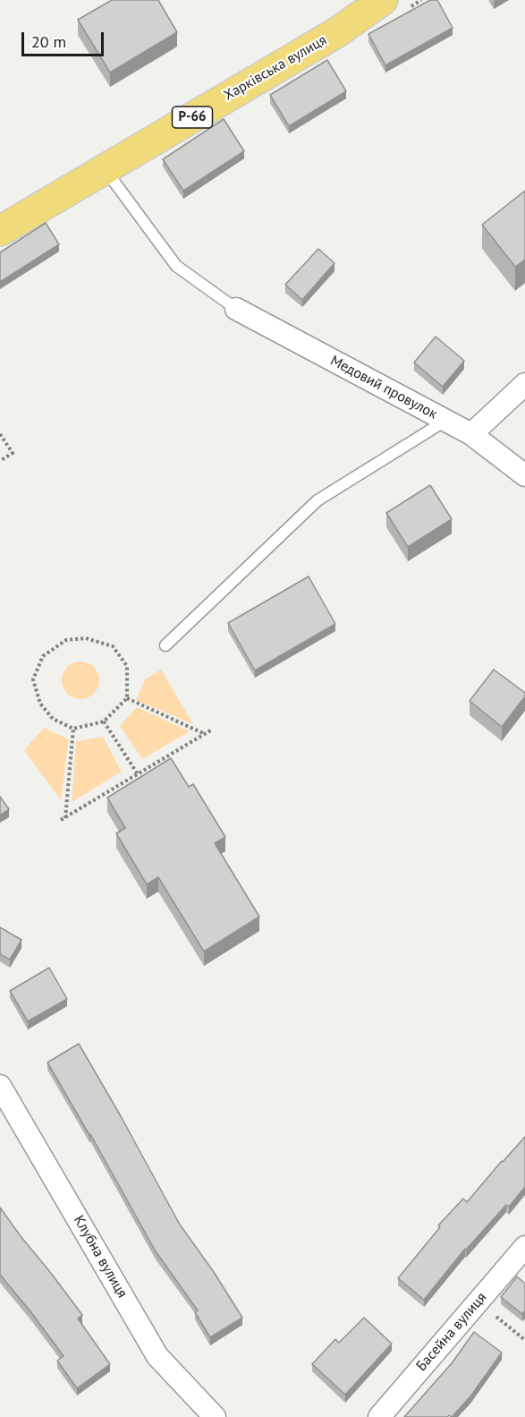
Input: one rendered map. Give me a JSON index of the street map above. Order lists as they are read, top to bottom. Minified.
{"streets":{"main road":["Харківська вулиця","Р-66"],"street":["Медовий провулок","Клубна вулиця","Басейна вулиця"]},"scale_bar":"20 m"}
